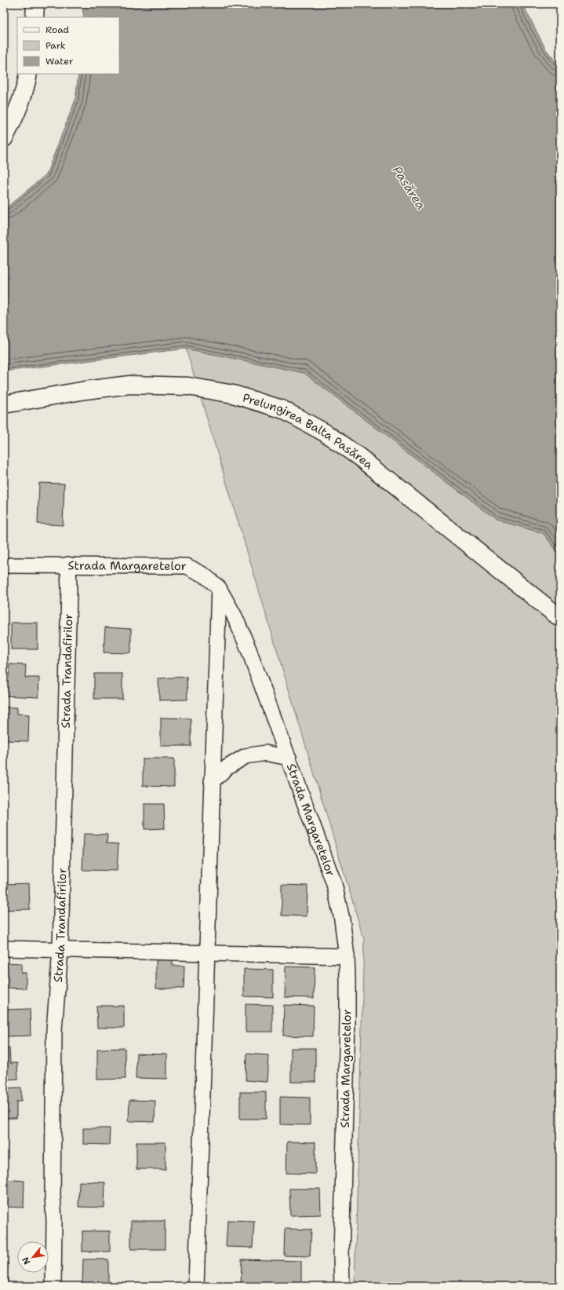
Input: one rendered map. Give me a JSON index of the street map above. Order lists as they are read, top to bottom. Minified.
{"streets":{"street":["Prelungirea Balta Pasărea","Strada Margaretelor","Strada Trandafirilor"]},"crossings":[["Strada Margaretelor","Strada Trandafirilor"]],"water":["Pasărea"],"legend":["Road","Park","Water"],"north":"bottom left"}
